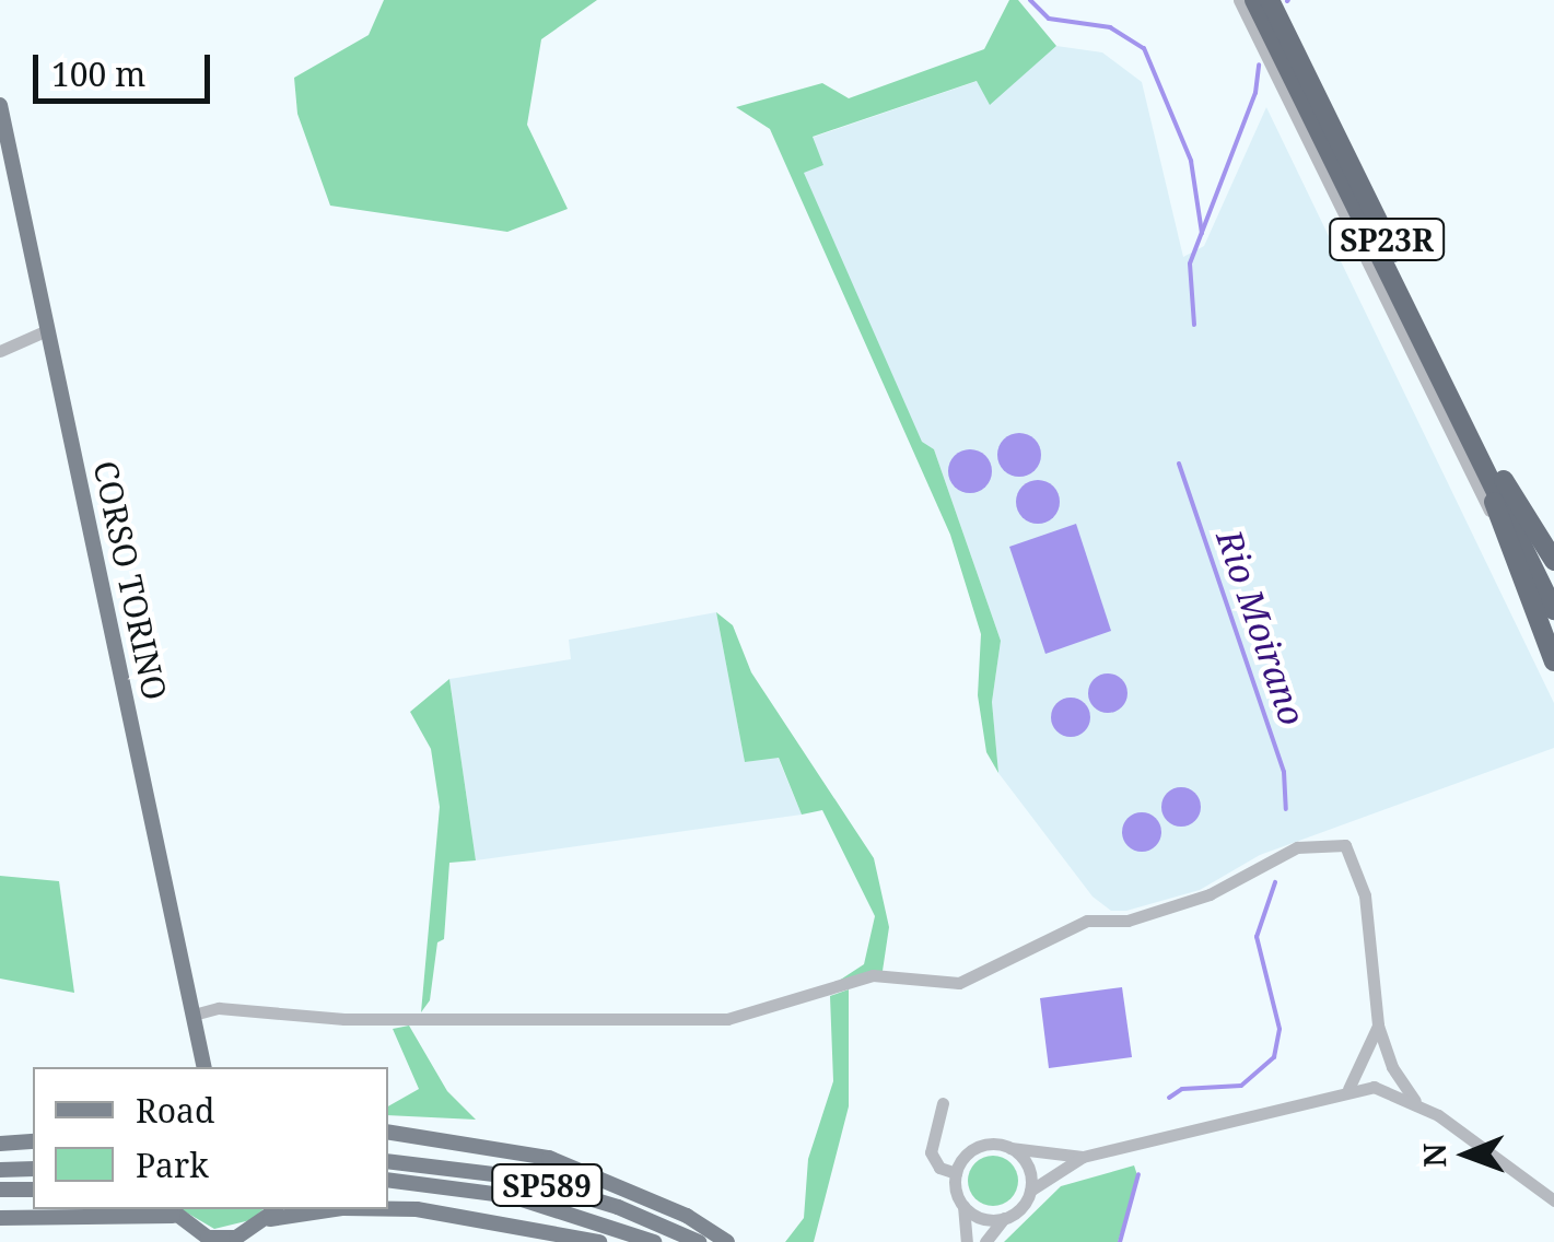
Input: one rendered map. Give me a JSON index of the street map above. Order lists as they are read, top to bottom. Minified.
{"streets":{"highway":["SP23R"],"main road":["CORSO TORINO","SP589"]},"water":["Rio Moirano"],"legend":["Road","Park"],"scale_bar":"100 m","north":"left"}
